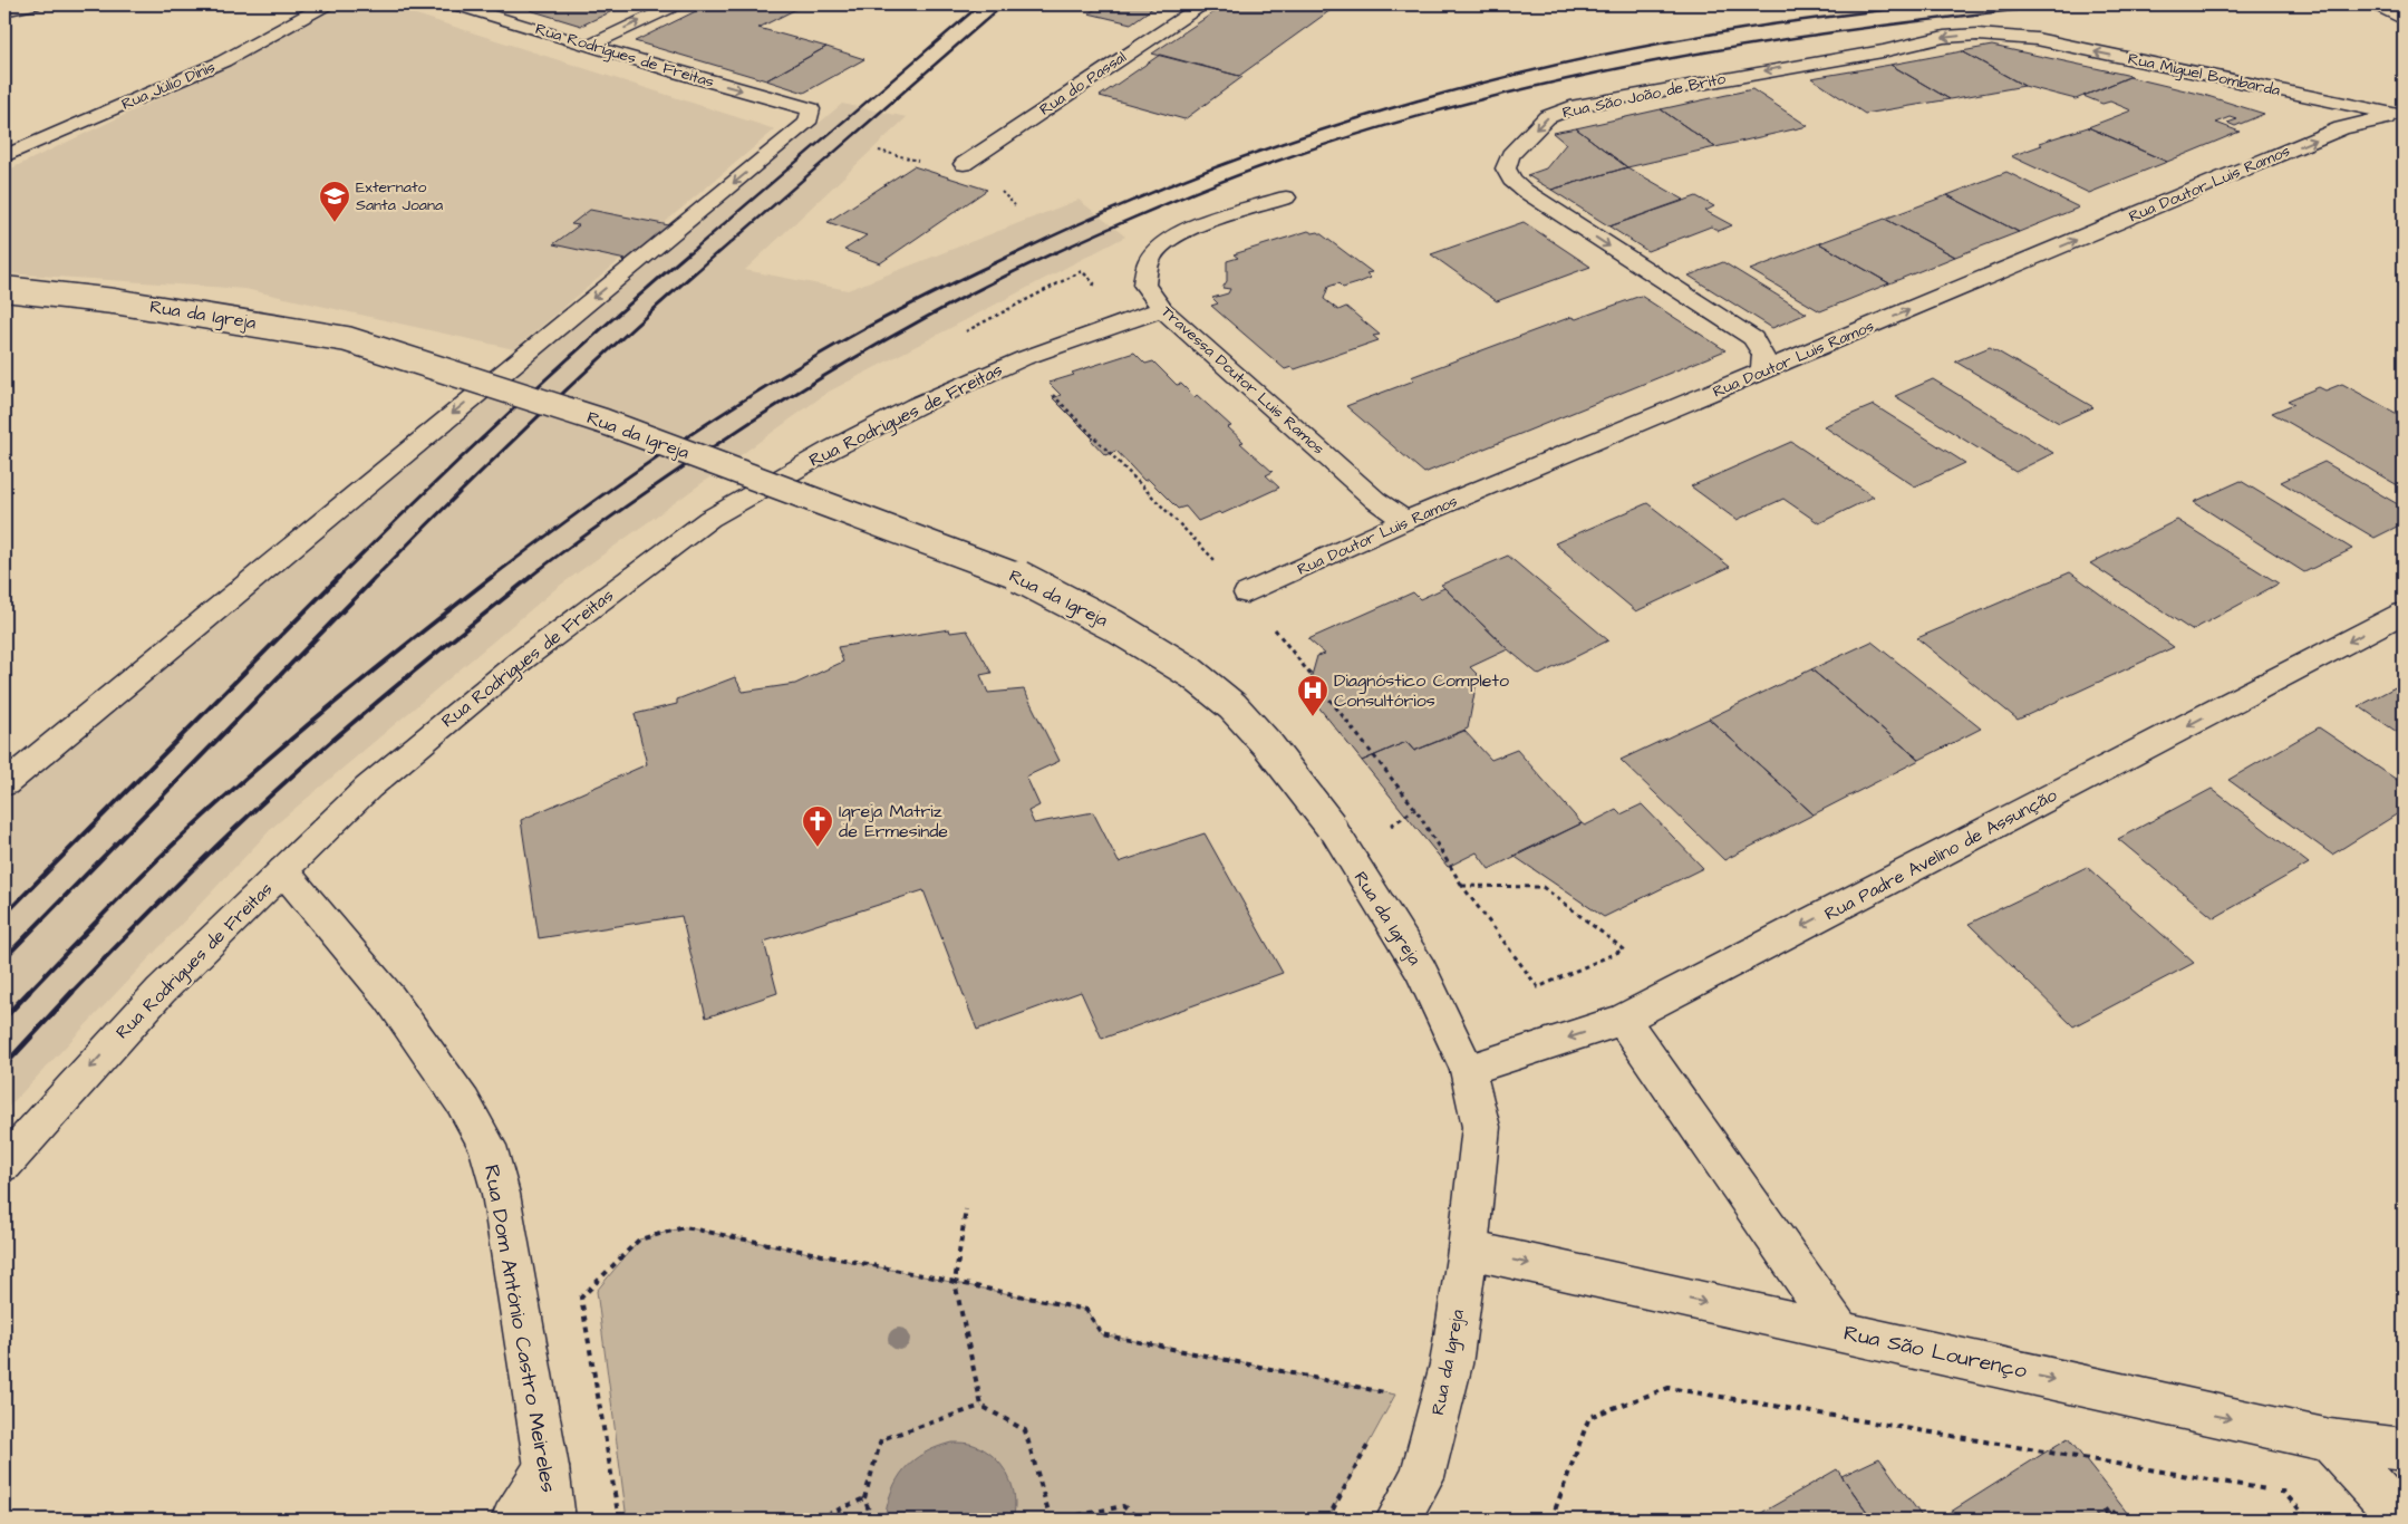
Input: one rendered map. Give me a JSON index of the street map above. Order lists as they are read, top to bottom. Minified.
{"streets":{"street":["Rua Rodrigues de Freitas","Rua Miguel Bombarda","Rua do Passal","Rua Júlio Dinis","Rua São João de Brito","Rua Doutor Luis Ramos","Rua da Igreja","Travessa Doutor Luis Ramos","Rua Padre Avelino de Assunção","Rua Dom António Castro Meireles","Rua São Lourenço"]},"crossings":[["Rua Rodrigues de Freitas","Travessa Doutor Luis Ramos"],["Rua Rodrigues de Freitas","Rua Dom António Castro Meireles"],["Rua Miguel Bombarda","Rua São João de Brito"],["Rua Miguel Bombarda","Rua Doutor Luis Ramos"],["Rua São João de Brito","Rua Doutor Luis Ramos"],["Rua Doutor Luis Ramos","Travessa Doutor Luis Ramos"],["Rua da Igreja","Rua Padre Avelino de Assunção"],["Rua da Igreja","Rua São Lourenço"]],"one_way":["Rua Miguel Bombarda","Rua Doutor Luis Ramos","Rua Padre Avelino de Assunção","Rua São Lourenço"],"places":{"school or university":["Externato Santa Joana"],"hospital":["Diagnóstico Completo Consultórios"],"church":["Igreja Matriz de Ermesinde"]}}
